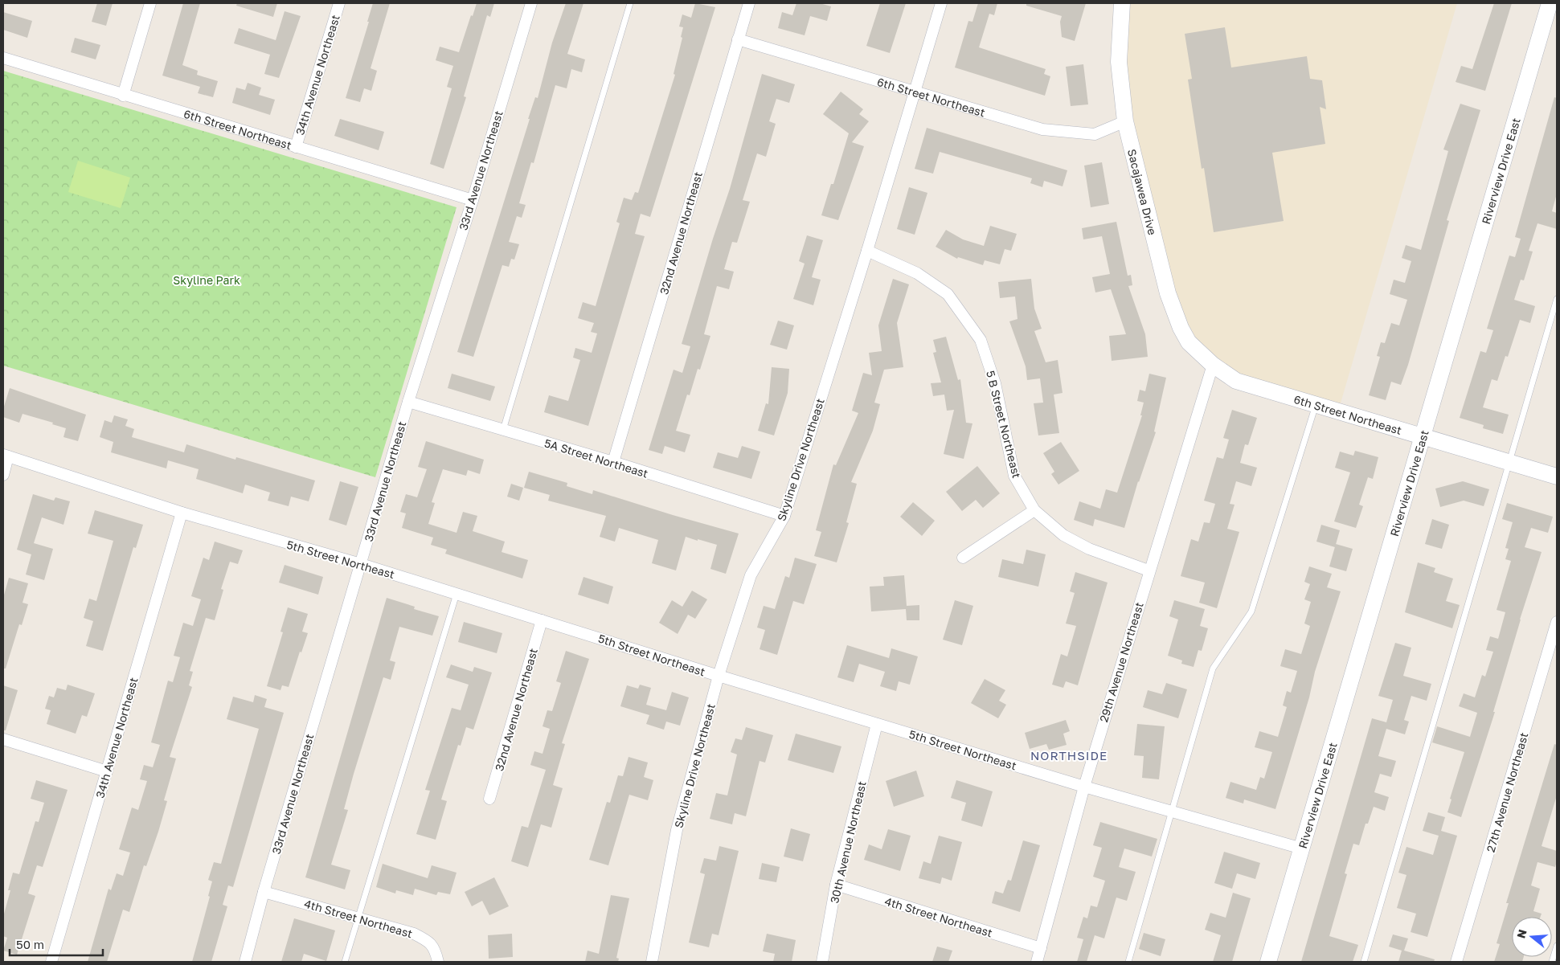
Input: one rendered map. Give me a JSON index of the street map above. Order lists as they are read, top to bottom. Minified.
{"streets":{"street":["34th Avenue Northeast","6th Street Northeast","33rd Avenue Northeast","Riverview Drive East","Sacajawea Drive","32nd Avenue Northeast","5 B Street Northeast","5A Street Northeast","Skyline Drive Northeast","5th Street Northeast","29th Avenue Northeast","27th Avenue Northeast","30th Avenue Northeast","4th Street Northeast"]},"crossings":[["34th Avenue Northeast","6th Street Northeast"],["34th Avenue Northeast","5th Street Northeast"],["6th Street Northeast","33rd Avenue Northeast"],["6th Street Northeast","Riverview Drive East"],["6th Street Northeast","Sacajawea Drive"],["6th Street Northeast","32nd Avenue Northeast"],["6th Street Northeast","Skyline Drive Northeast"],["6th Street Northeast","29th Avenue Northeast"],["33rd Avenue Northeast","5A Street Northeast"],["33rd Avenue Northeast","5th Street Northeast"],["33rd Avenue Northeast","4th Street Northeast"],["Riverview Drive East","5th Street Northeast"],["Sacajawea Drive","29th Avenue Northeast"],["32nd Avenue Northeast","5A Street Northeast"],["32nd Avenue Northeast","5th Street Northeast"],["5 B Street Northeast","Skyline Drive Northeast"],["5 B Street Northeast","29th Avenue Northeast"],["5A Street Northeast","Skyline Drive Northeast"],["Skyline Drive Northeast","5th Street Northeast"],["5th Street Northeast","29th Avenue Northeast"],["5th Street Northeast","30th Avenue Northeast"],["29th Avenue Northeast","4th Street Northeast"],["30th Avenue Northeast","4th Street Northeast"]],"districts":["NORTHSIDE"],"parks":["Skyline Park"],"scale_bar":"50 m","north":"left"}
